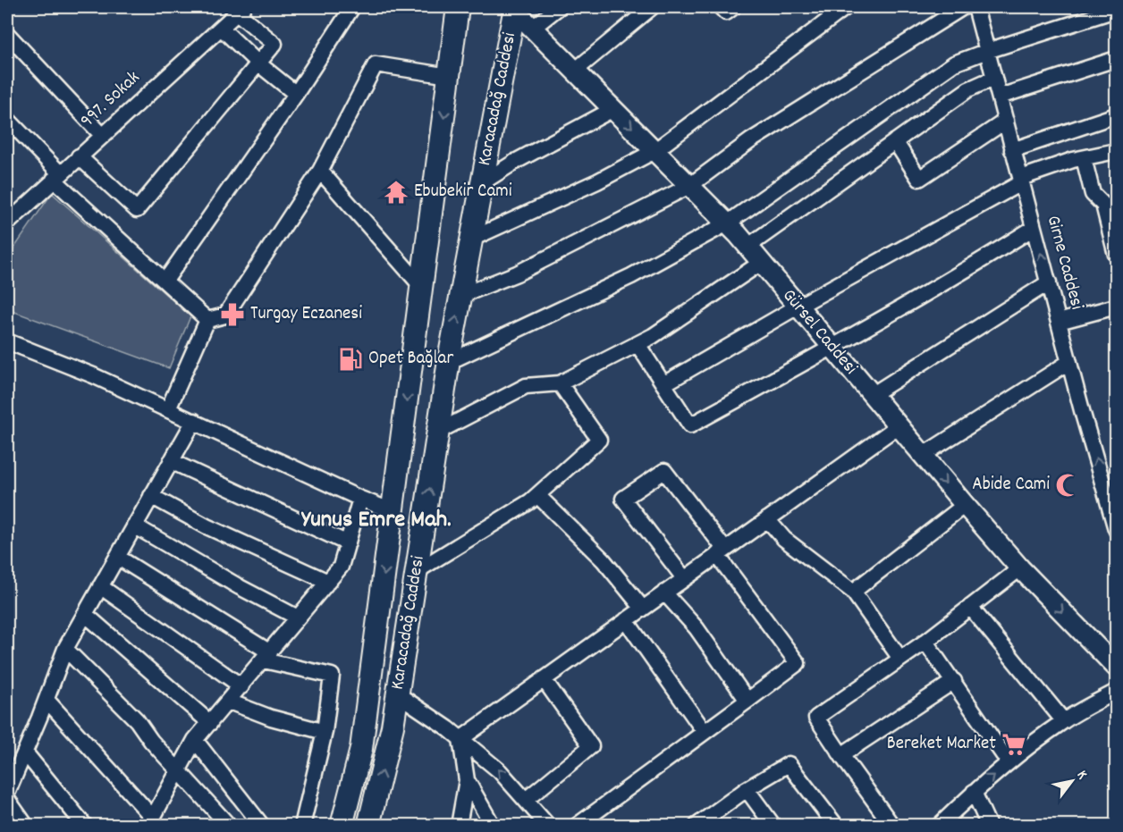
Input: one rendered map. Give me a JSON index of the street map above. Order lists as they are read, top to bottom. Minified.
{"streets":{"highway":["Karacadağ Caddesi"],"main road":["Gürsel Caddesi"],"street":["997. Sokak","Girne Caddesi"]},"crossings":[["Karacadağ Caddesi","Gürsel Caddesi"]],"one_way":["Girne Caddesi"],"districts":["Yunus Emre Mah."],"places":{"temple":["Ebubekir Cami"],"pharmacy":["Turgay Eczanesi"],"fuel station":["Opet Bağlar"],"mosque":["Abide Cami"],"supermarket":["Bereket Market"]},"north":"top right"}
